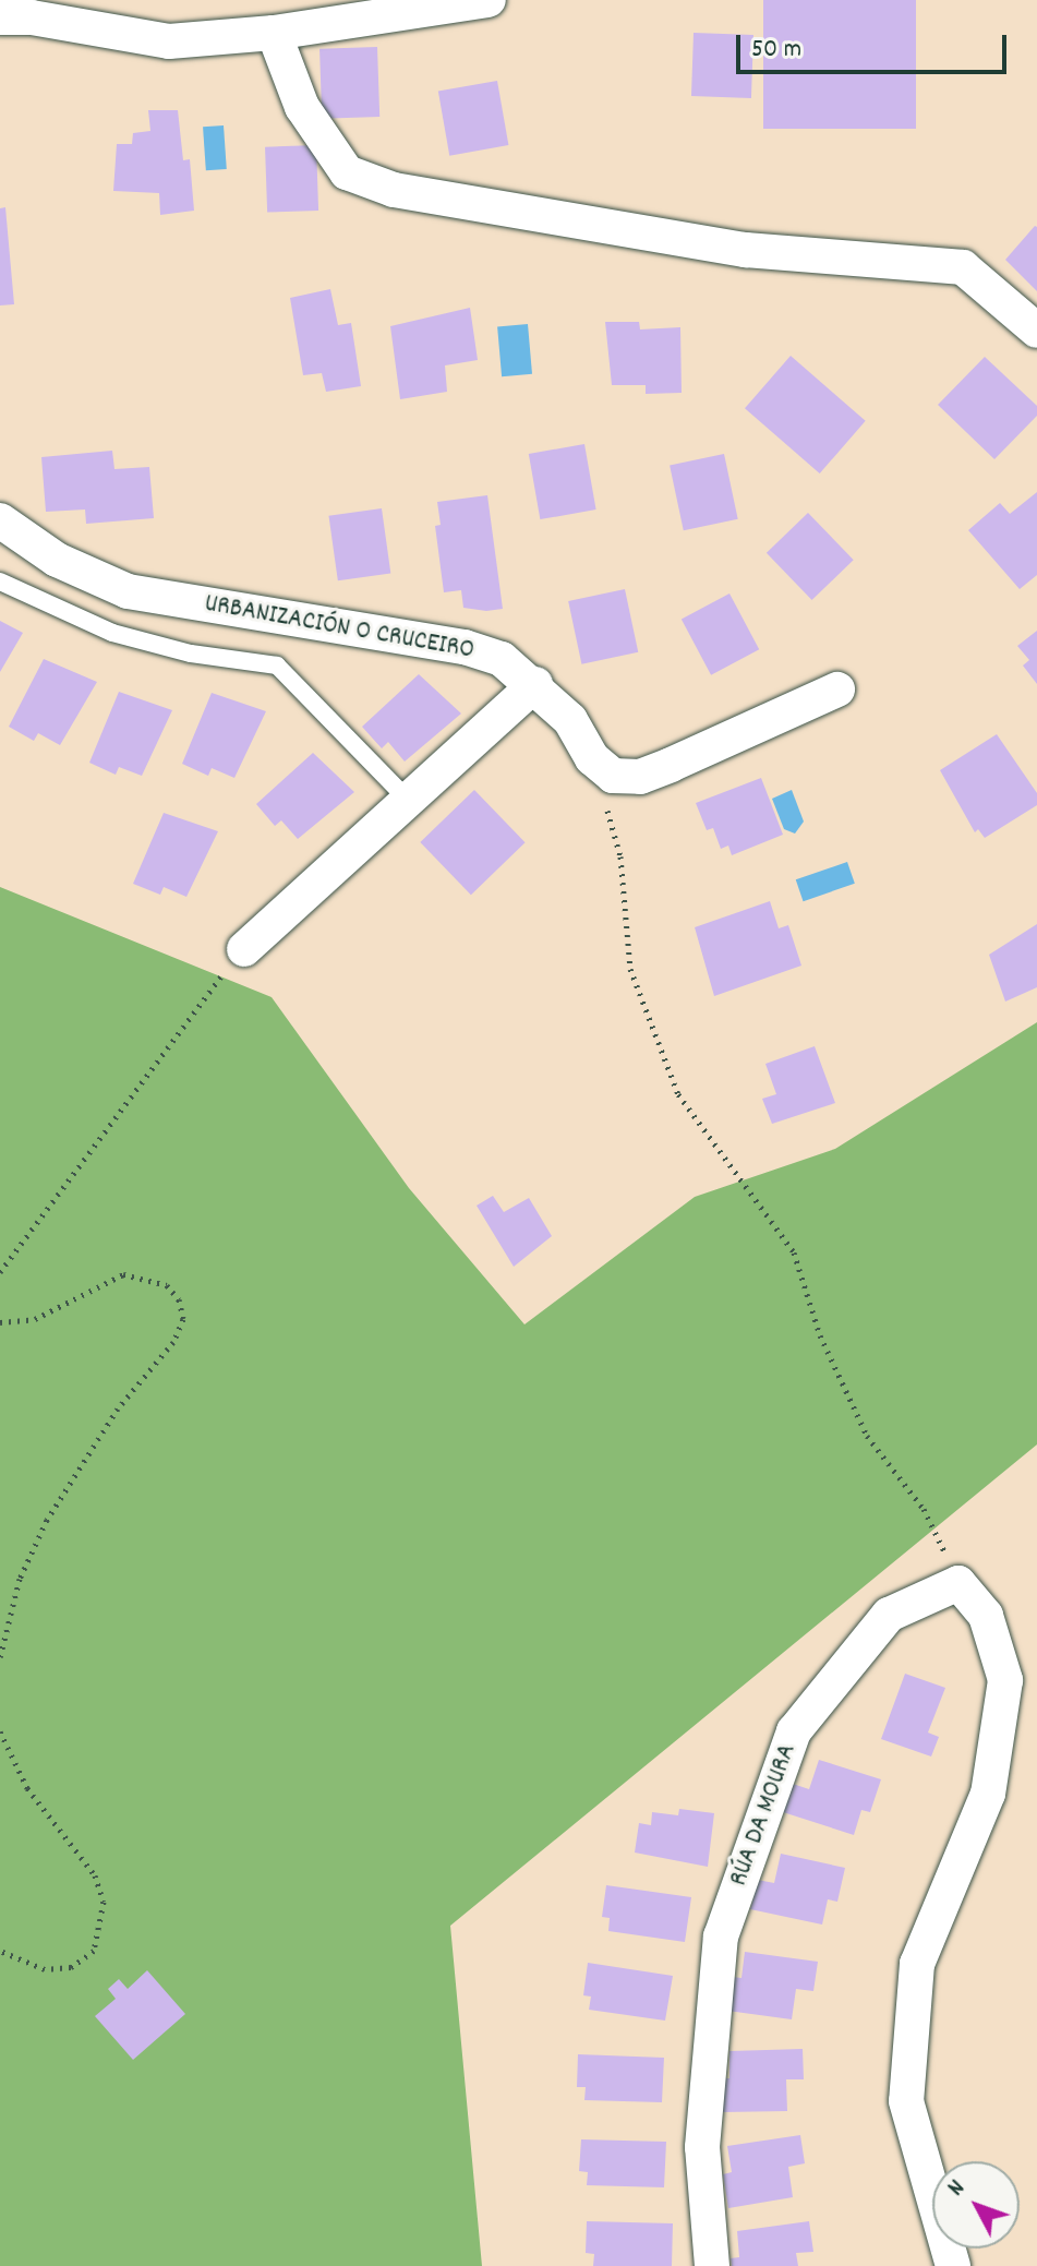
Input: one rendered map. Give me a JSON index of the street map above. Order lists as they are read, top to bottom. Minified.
{"streets":{"street":["URBANIZACIÓN O CRUCEIRO","RÚA DA MOURA"]},"scale_bar":"50 m","north":"top left"}
